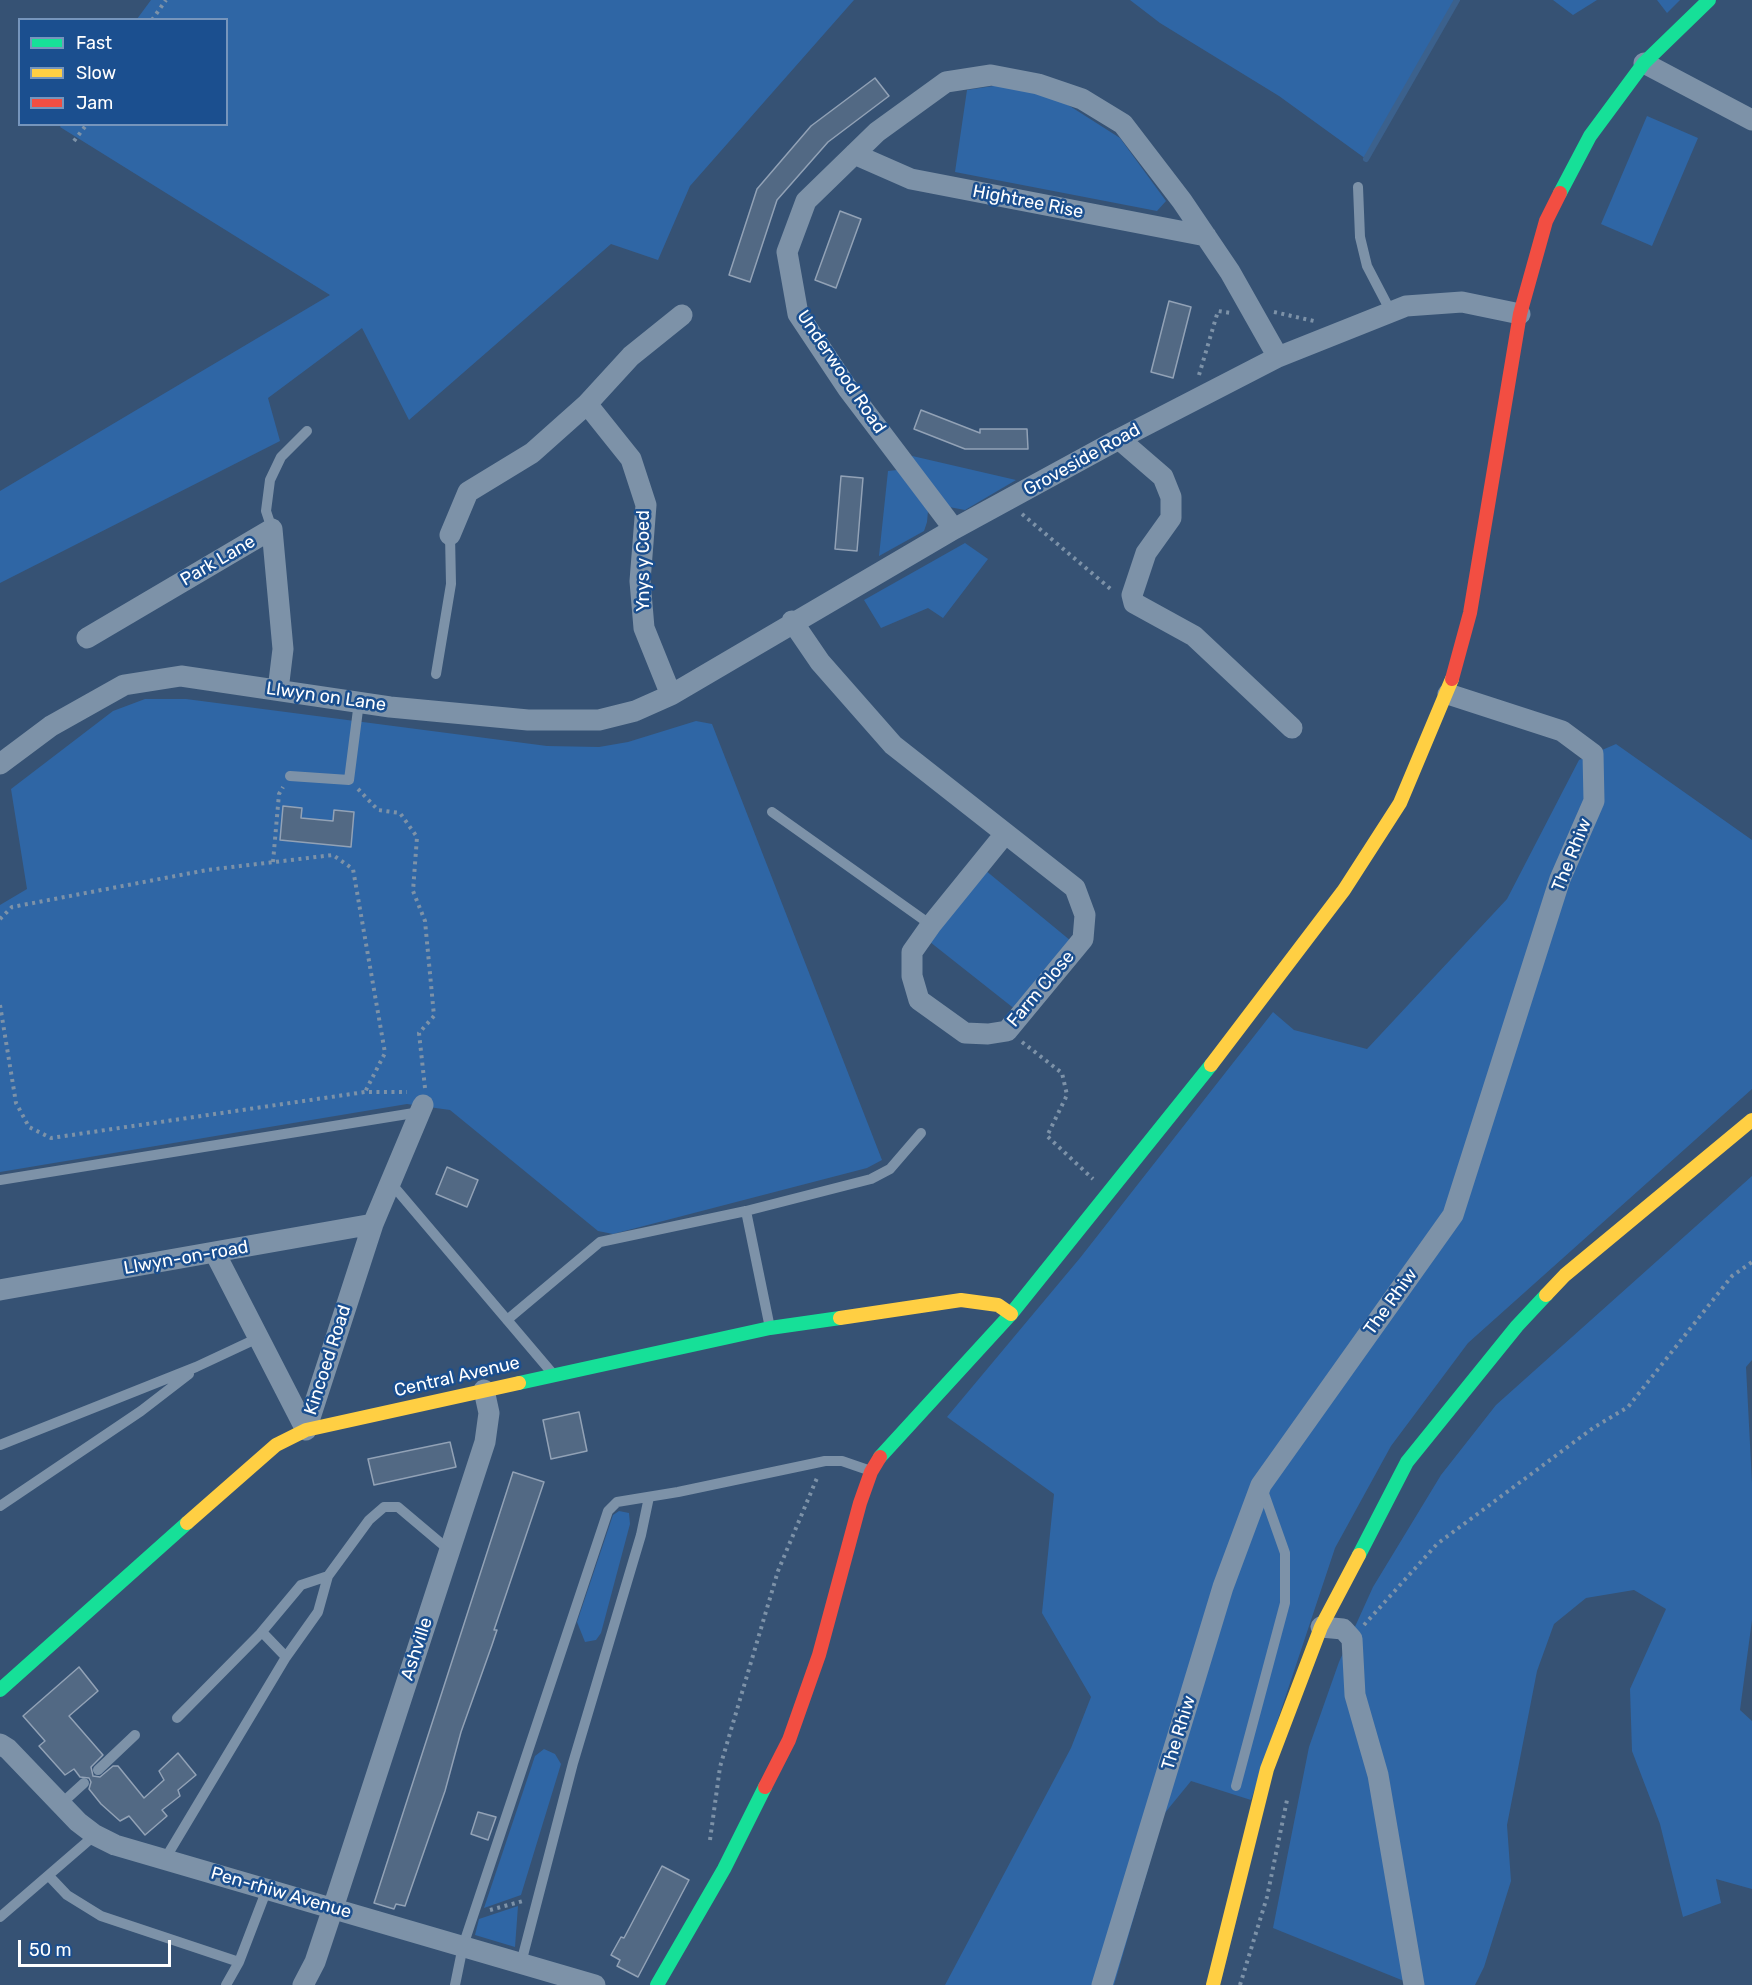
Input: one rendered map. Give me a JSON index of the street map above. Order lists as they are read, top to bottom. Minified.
{"streets":{"street":["Hightree Rise","Underwood Road","Groveside Road","Park Lane","Ynys y Coed","Llwyn on Lane","The Rhiw","Farm Close","Llwyn-on-road","Kincoed Road","Central Avenue","Ashville","Pen-rhiw Avenue"]},"crossings":[["Hightree Rise","Underwood Road"],["Underwood Road","Groveside Road"],["Groveside Road","Ynys y Coed"],["Groveside Road","Llwyn on Lane"],["Groveside Road","Farm Close"],["Park Lane","Llwyn on Lane"],["Ynys y Coed","Llwyn on Lane"],["Llwyn-on-road","Kincoed Road"],["Kincoed Road","Central Avenue"],["Central Avenue","Ashville"],["Ashville","Pen-rhiw Avenue"]],"legend":["Fast","Slow","Jam"],"scale_bar":"50 m"}
